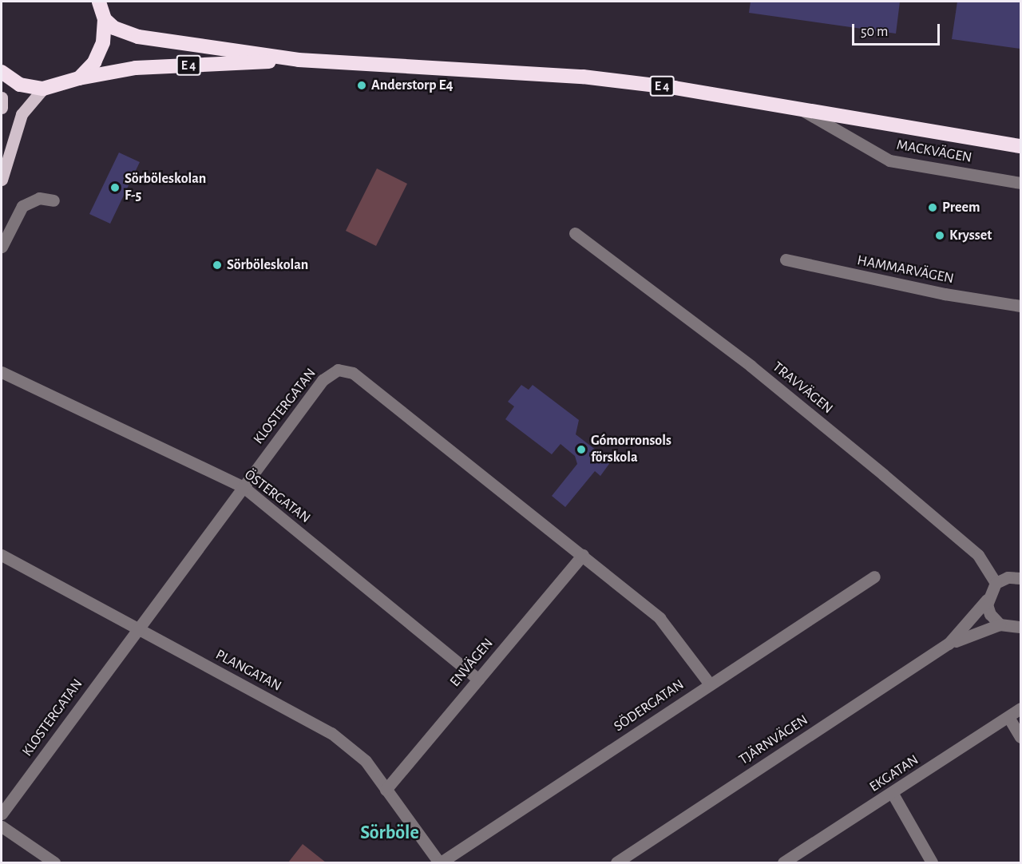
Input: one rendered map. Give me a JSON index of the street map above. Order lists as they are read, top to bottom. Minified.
{"streets":{"highway":["E 4"],"street":["MACKVÄGEN","HAMMARVÄGEN","TRAVVÄGEN","KLOSTERGATAN","ÖSTERGATAN","ENVÄGEN","PLANGATAN","SÖDERGATAN","TJÄRNVÄGEN","EKGATAN"]},"crossings":[["E 4","MACKVÄGEN"],["TRAVVÄGEN","TJÄRNVÄGEN"],["KLOSTERGATAN","ÖSTERGATAN"],["KLOSTERGATAN","ENVÄGEN"],["KLOSTERGATAN","PLANGATAN"],["KLOSTERGATAN","SÖDERGATAN"],["ÖSTERGATAN","ENVÄGEN"],["ENVÄGEN","PLANGATAN"],["PLANGATAN","SÖDERGATAN"]],"districts":["Sörböle"],"places":["Anderstorp E4","Sörböleskolan F-5","Preem","Krysset","Sörböleskolan","Gómorronsols förskola"],"scale_bar":"50 m"}
